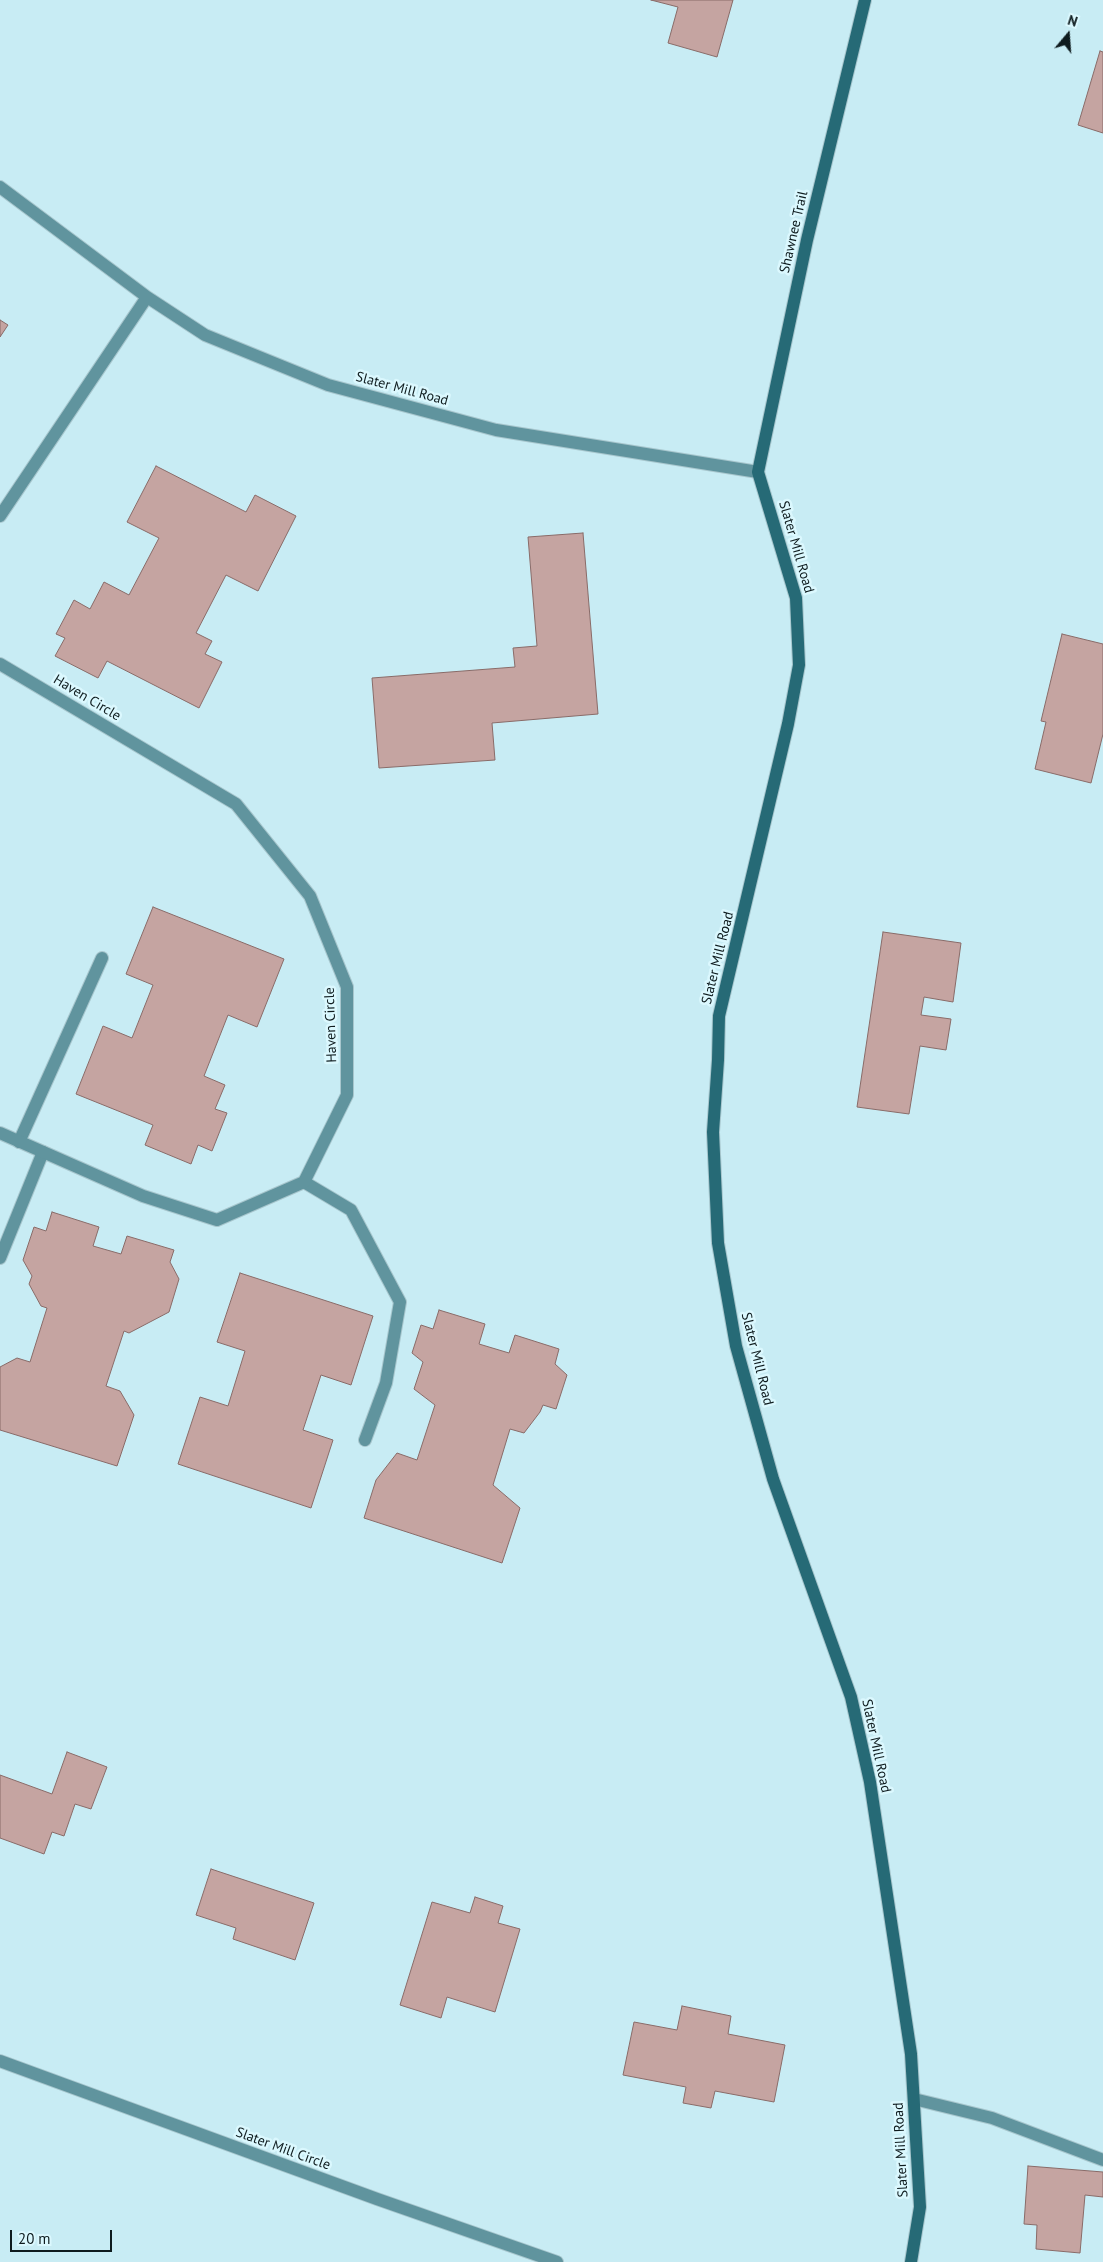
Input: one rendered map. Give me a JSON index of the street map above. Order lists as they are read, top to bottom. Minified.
{"streets":{"street":["Shawnee Trail","Slater Mill Road","Haven Circle","Slater Mill Circle"]},"crossings":[["Shawnee Trail","Slater Mill Road"]],"scale_bar":"20 m","north":"top"}
